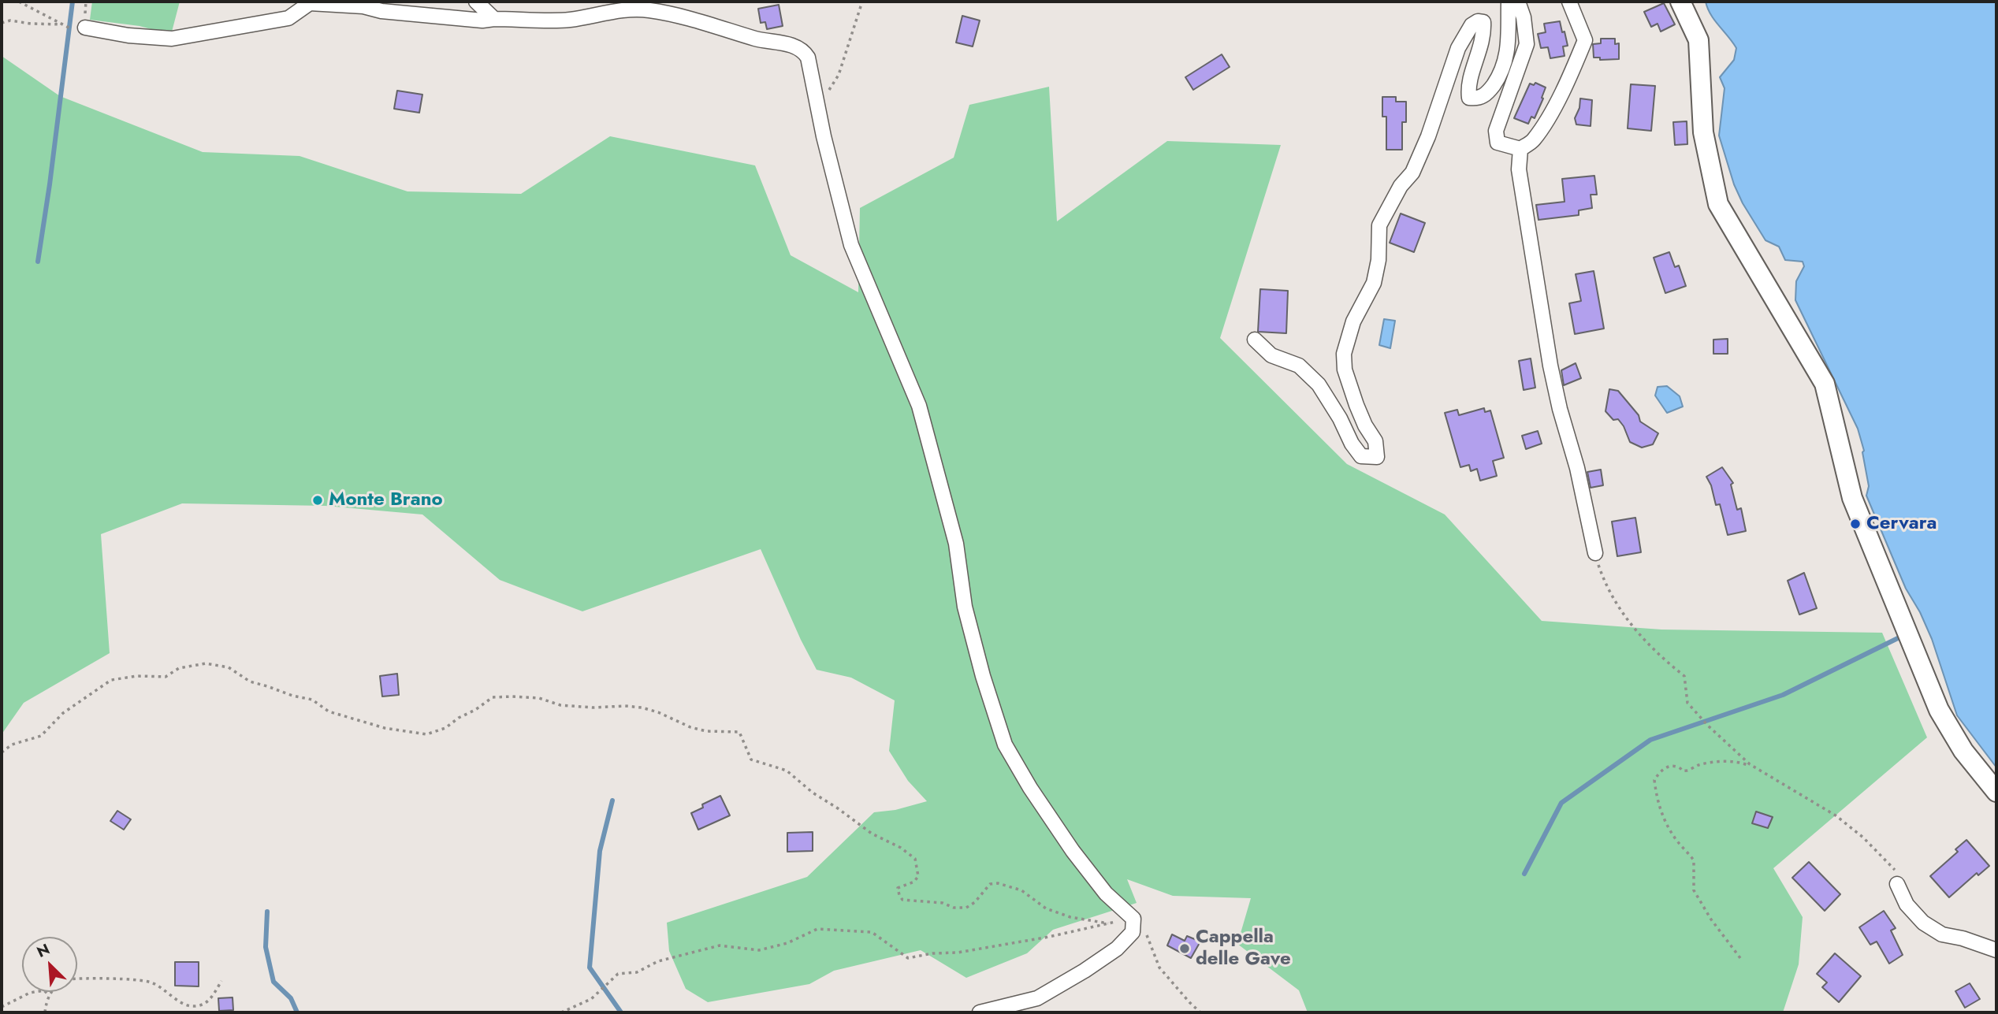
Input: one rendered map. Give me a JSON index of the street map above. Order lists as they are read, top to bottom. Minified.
{"places":["Monte Brano","Cervara","Cappella delle Gave"],"north":"top left"}
